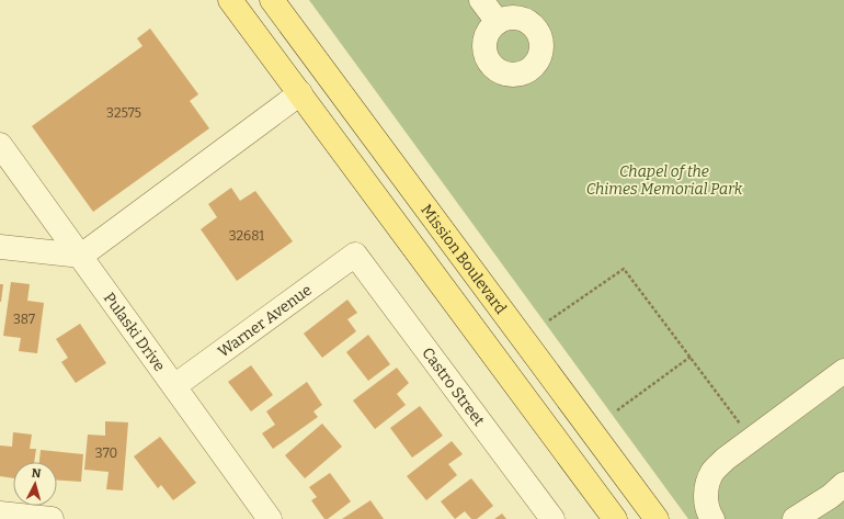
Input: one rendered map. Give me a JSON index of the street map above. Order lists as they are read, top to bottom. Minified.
{"streets":{"main road":["Mission Boulevard"],"street":["Warner Avenue","Pulaski Drive","Castro Street"]},"crossings":[["Warner Avenue","Pulaski Drive"],["Warner Avenue","Castro Street"]],"parks":["Chapel of the Chimes Memorial Park"],"house_numbers":["32575","32681","387","370"],"north":"top"}
